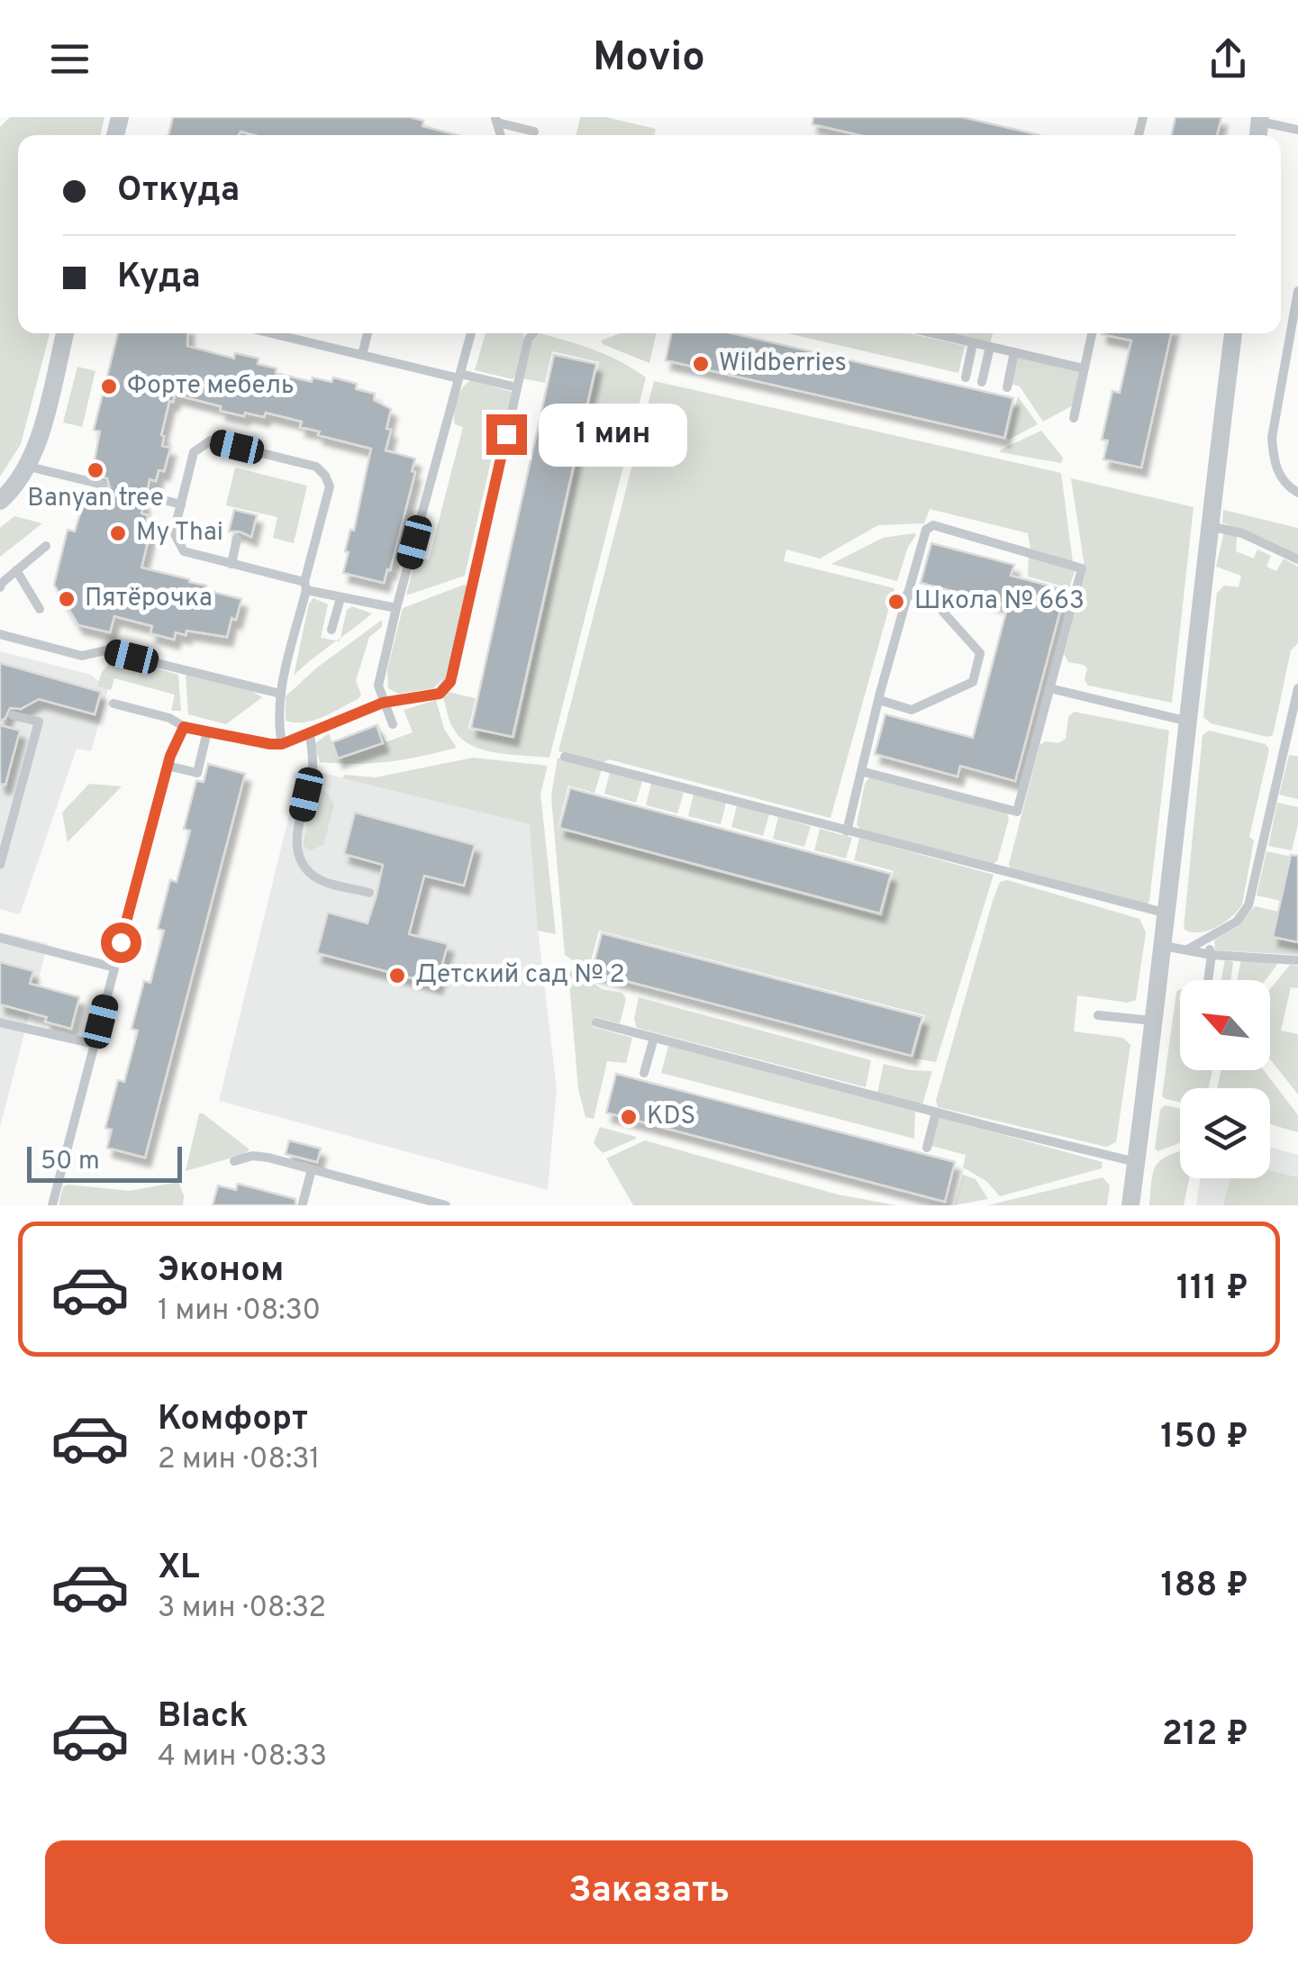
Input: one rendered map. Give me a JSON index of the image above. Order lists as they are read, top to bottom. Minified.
{"places":["Wildberries","Форте мебель","Banyan tree","My Thai","Пятёрочка","Школа № 663","Детский сад № 2","KDS"],"scale_bar":"50 m","north":"top left","page":{"header":"Movio","banner":["Откуда","Куда"],"bubble":"1 мин","scale":"50 m","list":[{"name":"Эконом","note":"1 мин · 08:30","value":"111 ₽"},{"name":"Комфорт","note":"2 мин · 08:31","value":"150 ₽"},{"name":"XL","note":"3 мин · 08:32","value":"188 ₽"},{"name":"Black","note":"4 мин · 08:33","value":"212 ₽"}],"buttons":"Заказать"}}
